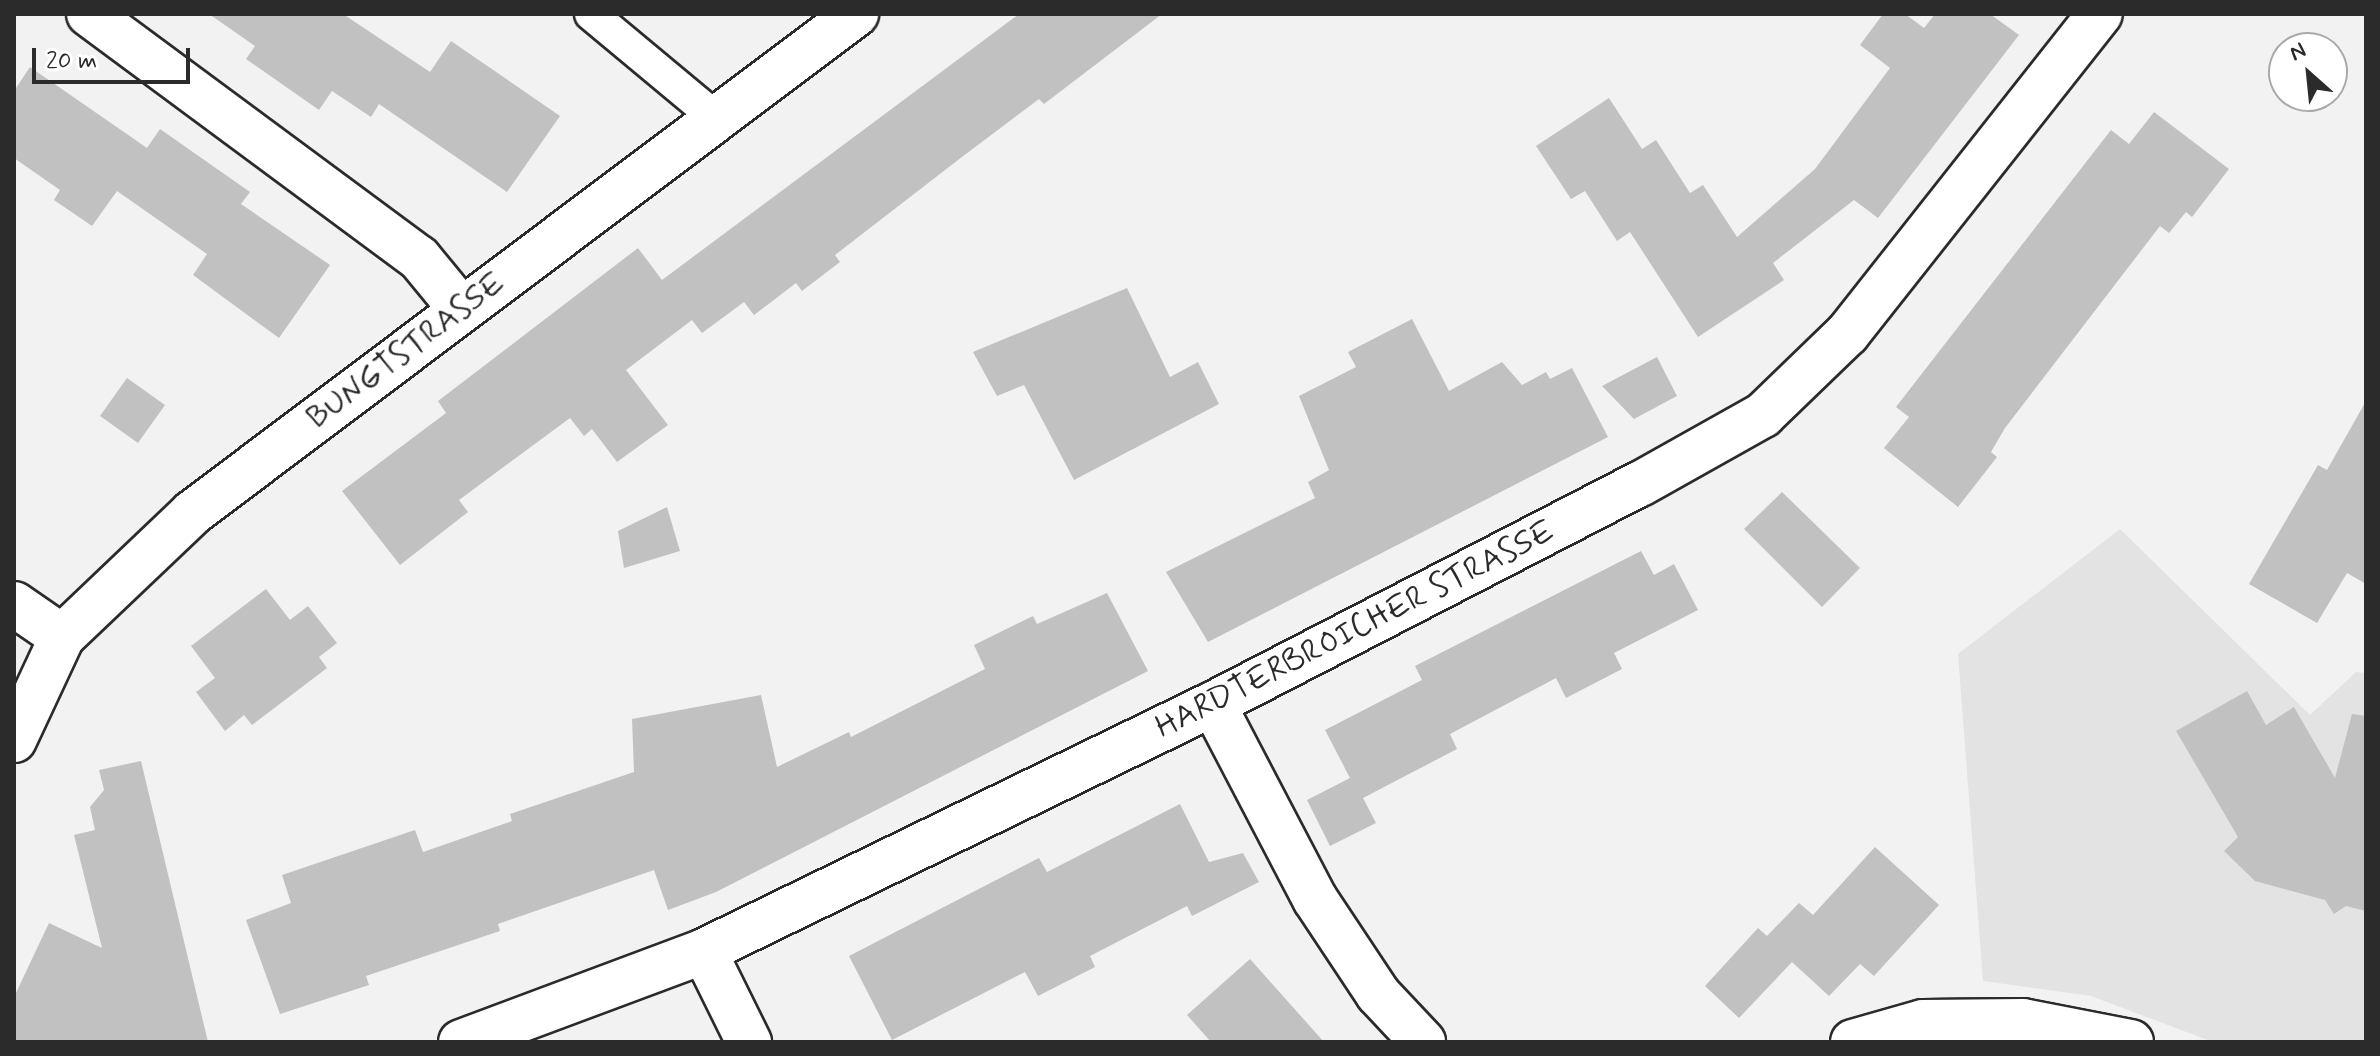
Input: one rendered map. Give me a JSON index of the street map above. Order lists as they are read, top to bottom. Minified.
{"streets":{"street":["BUNGTSTRASSE","HARDTERBROICHER STRASSE"]},"scale_bar":"20 m","north":"top left"}
